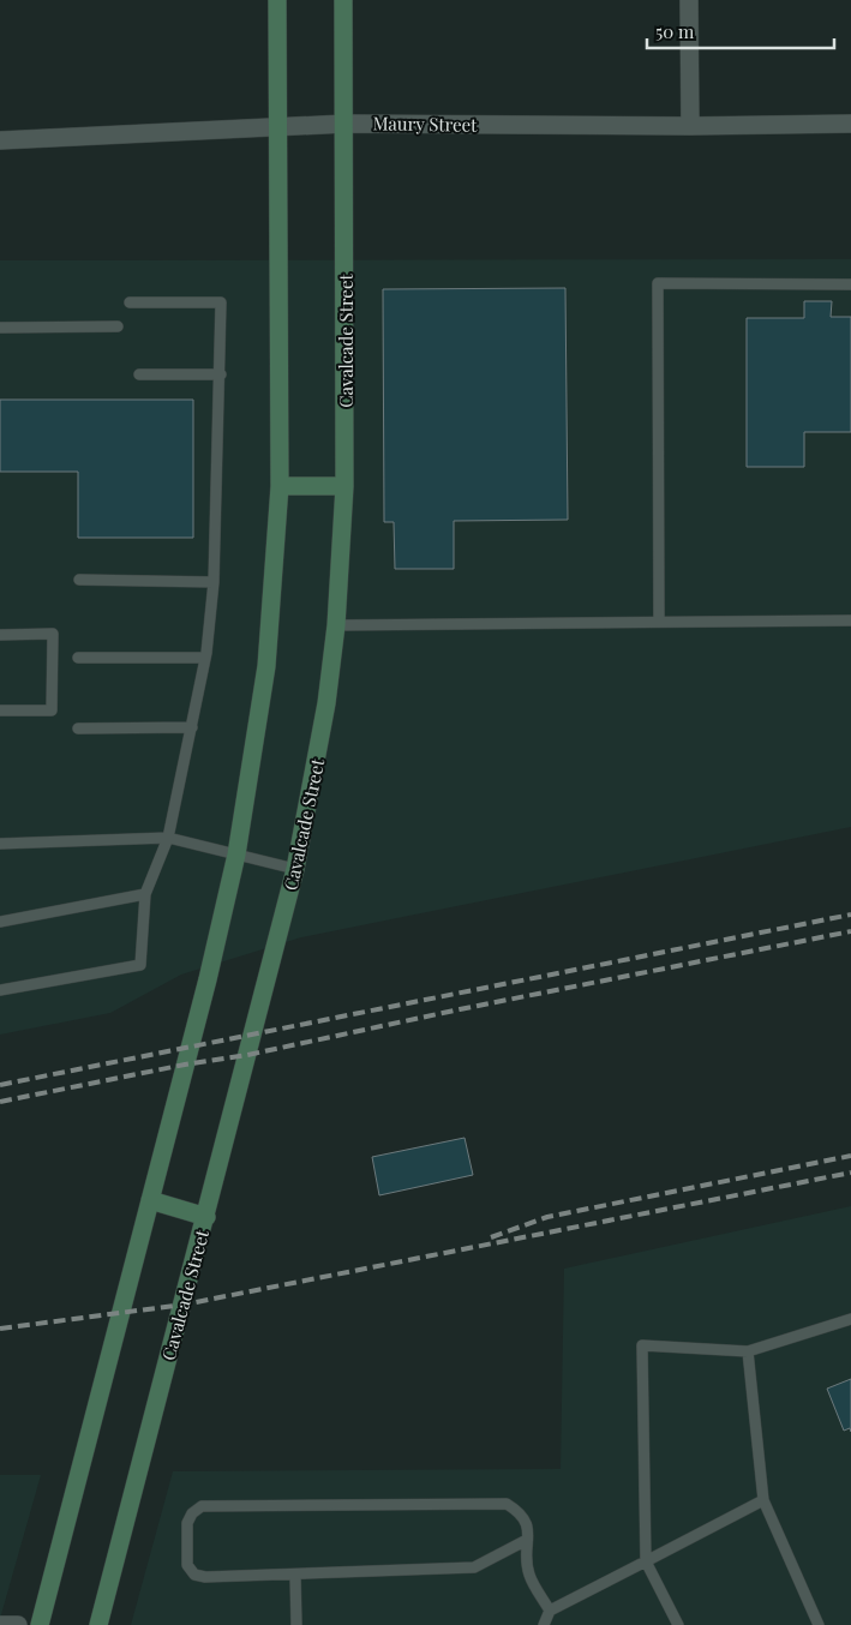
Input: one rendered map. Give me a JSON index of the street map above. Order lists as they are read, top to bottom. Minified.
{"streets":{"main road":["Cavalcade Street"],"street":["Maury Street"]},"crossings":[["Maury Street","Cavalcade Street"]],"scale_bar":"50 m"}
